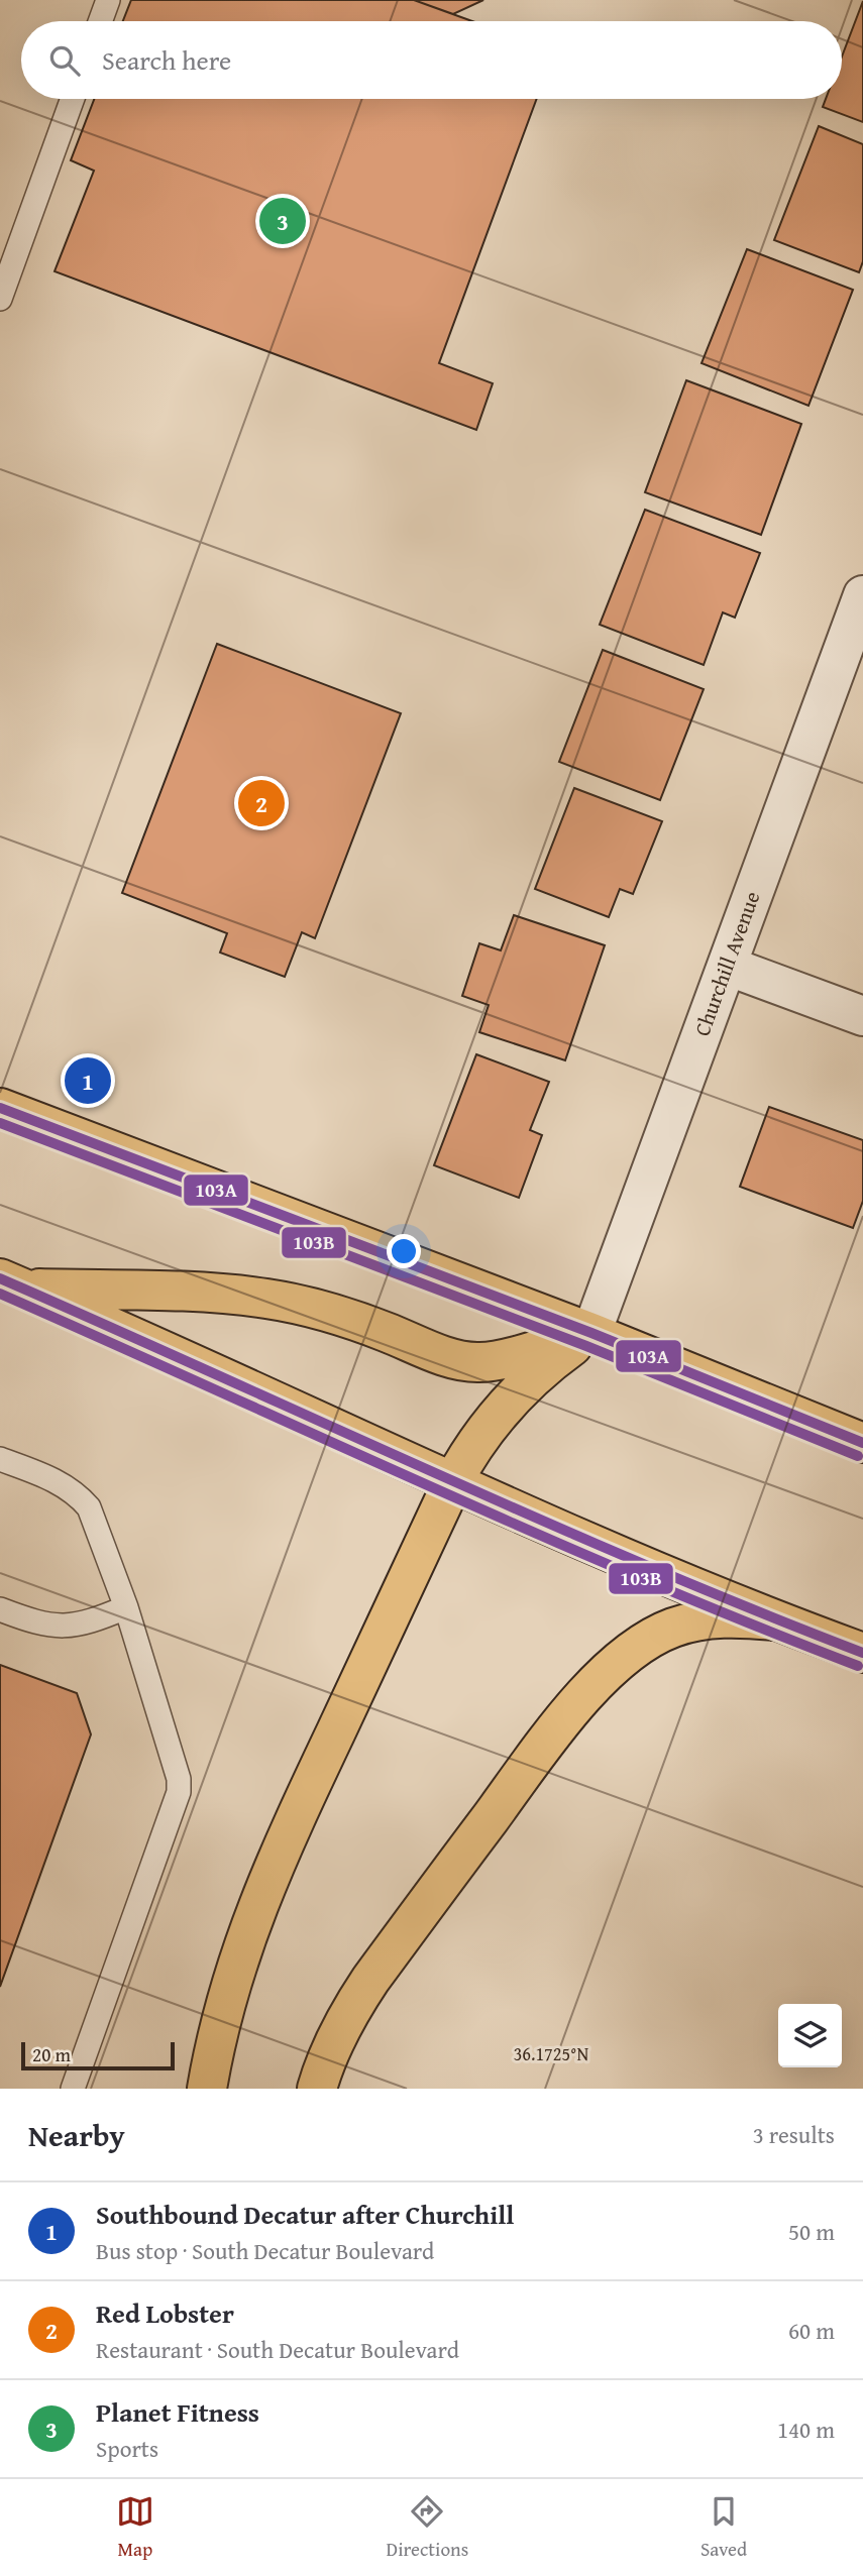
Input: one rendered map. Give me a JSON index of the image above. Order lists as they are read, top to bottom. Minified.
{"streets":{"street":["Churchill Avenue"]},"lines":["transit line 103A","transit line 103B"],"scale_bar":"20 m","page":{"search":"Search here","pins":["3","2","1"],"scale":"20 m","heading":["Nearby","3 results"],"list":[{"mark":"1","name":"Southbound Decatur after Churchill","note":"Bus stop · South Decatur Boulevard","value":"50 m"},{"mark":"2","name":"Red Lobster","note":"Restaurant · South Decatur Boulevard","value":"60 m"},{"mark":"3","name":"Planet Fitness","note":"Sports","value":"140 m"}],"nav":["Map","Directions","Saved"]},"coordinates":["36.1725°N"]}
